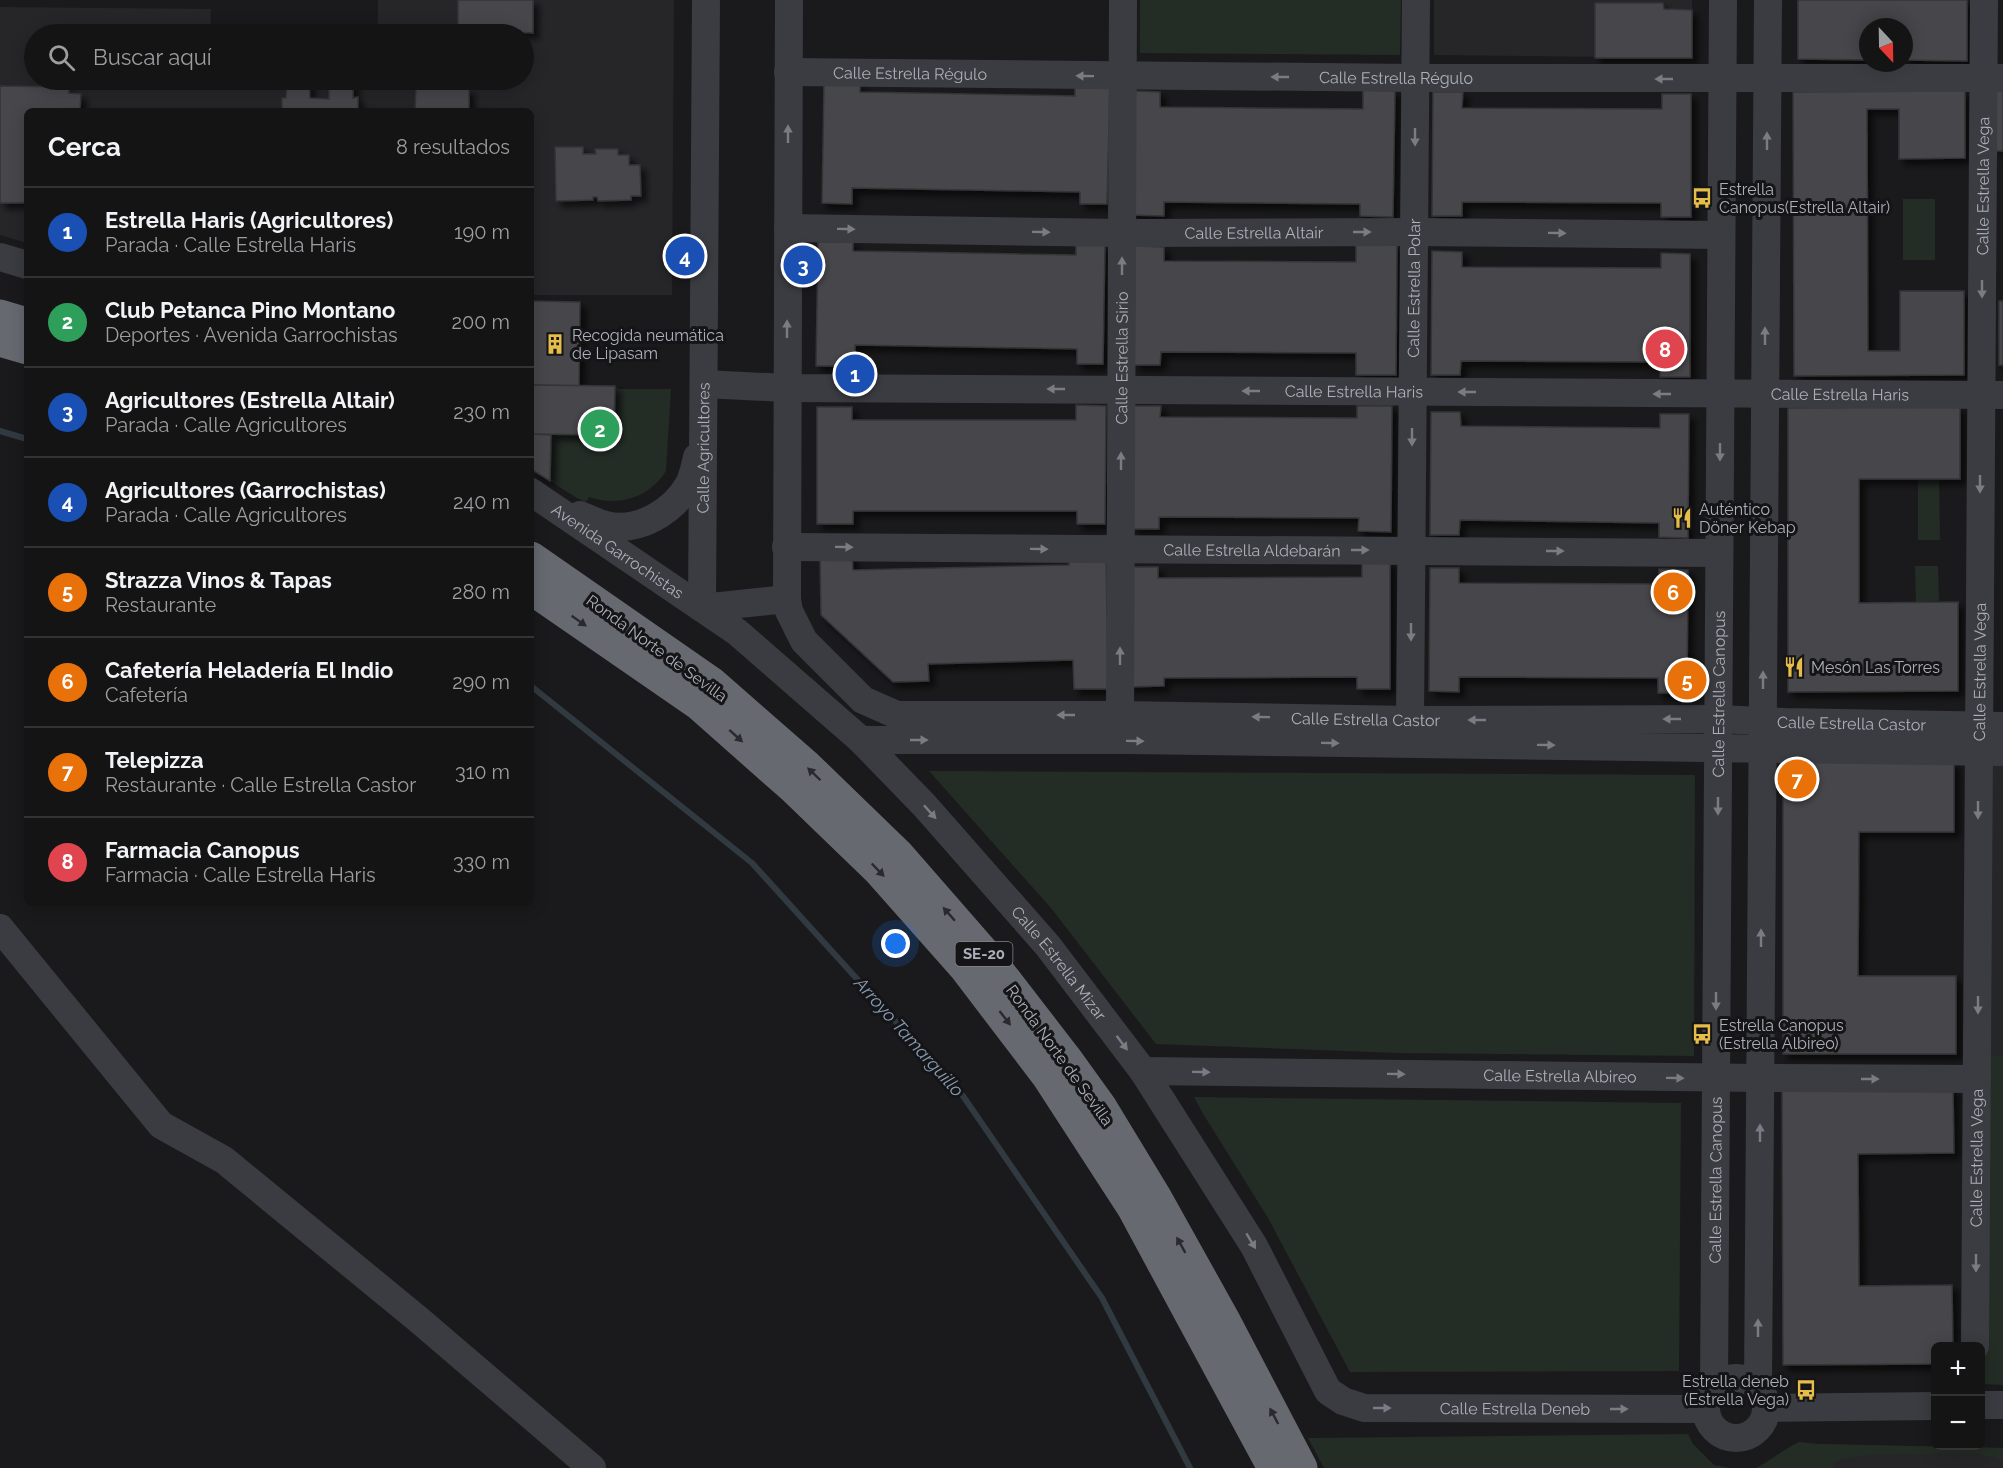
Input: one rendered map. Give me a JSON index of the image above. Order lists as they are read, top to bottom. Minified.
{"streets":{"highway":["Ronda Norte de Sevilla","SE-20"],"street":["Calle Estrella Régulo","Calle Estrella Vega","Calle Estrella Altair","Calle Estrella Polar","Calle Estrella Sirio","Calle Estrella Haris","Calle Agricultores","Calle Estrella Aldebarán","Avenida Garrochistas","Calle Estrella Canopus","Calle Estrella Castor","Calle Estrella Mizar","Calle Estrella Albireo","Calle Estrella Deneb"]},"crossings":[["Calle Estrella Régulo","Calle Estrella Vega"],["Calle Estrella Régulo","Calle Estrella Polar"],["Calle Estrella Régulo","Calle Estrella Sirio"],["Calle Estrella Régulo","Calle Estrella Canopus"],["Calle Estrella Vega","Calle Estrella Haris"],["Calle Estrella Vega","Calle Estrella Castor"],["Calle Estrella Vega","Calle Estrella Albireo"],["Calle Estrella Altair","Calle Estrella Polar"],["Calle Estrella Altair","Calle Estrella Sirio"],["Calle Estrella Altair","Calle Estrella Canopus"],["Calle Estrella Polar","Calle Estrella Haris"],["Calle Estrella Polar","Calle Estrella Aldebarán"],["Calle Estrella Polar","Calle Estrella Castor"],["Calle Estrella Sirio","Calle Estrella Haris"],["Calle Estrella Sirio","Calle Estrella Aldebarán"],["Calle Estrella Sirio","Calle Estrella Castor"],["Calle Estrella Haris","Calle Agricultores"],["Calle Estrella Haris","Calle Estrella Canopus"],["Calle Agricultores","Avenida Garrochistas"],["Calle Agricultores","Calle Estrella Mizar"],["Calle Estrella Aldebarán","Calle Estrella Canopus"],["Avenida Garrochistas","Calle Estrella Mizar"],["Calle Estrella Canopus","Calle Estrella Castor"],["Calle Estrella Canopus","Calle Estrella Albireo"],["Calle Estrella Canopus","Calle Estrella Deneb"],["Calle Estrella Castor","Calle Estrella Mizar"],["Calle Estrella Mizar","Calle Estrella Albireo"],["Calle Estrella Mizar","Calle Estrella Deneb"]],"one_way":["Calle Estrella Régulo","Calle Estrella Altair","Calle Estrella Polar","Calle Estrella Sirio","Calle Estrella Haris","Calle Estrella Aldebarán","Calle Estrella Mizar","Calle Estrella Albireo","Calle Estrella Deneb"],"water":["Arroyo Tamarguillo"],"places":{"bus stop":["Estrella Canopus(Estrella Altair)","Estrella Canopus (Estrella Albireo)","Estrella deneb (Estrella Vega)"],"building":["Recogida neumática de Lipasam"],"restaurant":["Auténtico Döner Kebap","Mesón Las Torres"]},"north":"bottom","page":{"search":"Buscar aquí","heading":["Cerca","8 resultados"],"list":[{"mark":"1","name":"Estrella Haris (Agricultores)","note":"Parada · Calle Estrella Haris","value":"190 m"},{"mark":"2","name":"Club Petanca Pino Montano","note":"Deportes · Avenida Garrochistas","value":"200 m"},{"mark":"3","name":"Agricultores (Estrella Altair)","note":"Parada · Calle Agricultores","value":"230 m"},{"mark":"4","name":"Agricultores (Garrochistas)","note":"Parada · Calle Agricultores","value":"240 m"},{"mark":"5","name":"Strazza Vinos & Tapas","note":"Restaurante","value":"280 m"},{"mark":"6","name":"Cafetería Heladería El Indio","note":"Cafetería","value":"290 m"},{"mark":"7","name":"Telepizza","note":"Restaurante · Calle Estrella Castor","value":"310 m"},{"mark":"8","name":"Farmacia Canopus","note":"Farmacia · Calle Estrella Haris","value":"330 m"}],"pins":["4","3","8","1","2","6","5","7"],"map_buttons":["+","−"]}}
